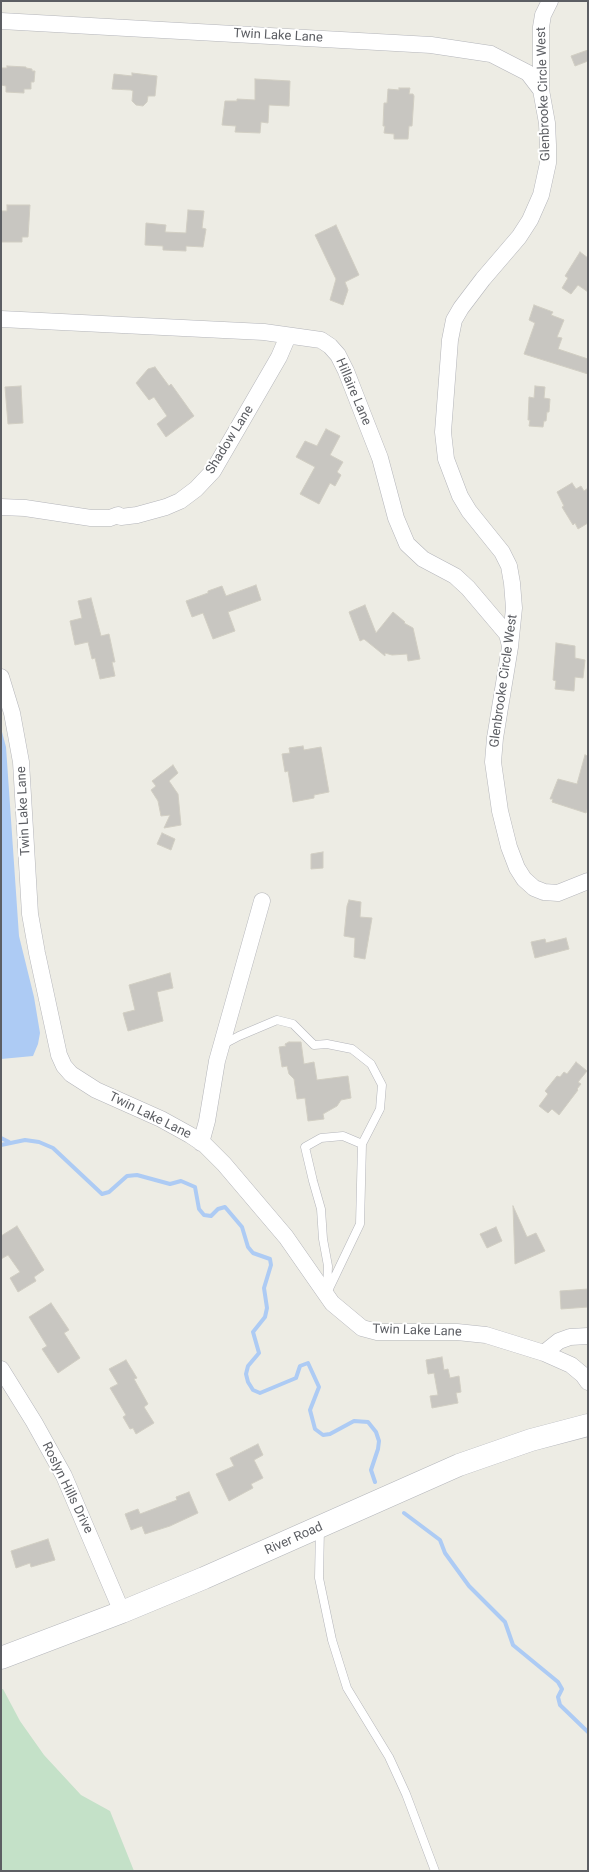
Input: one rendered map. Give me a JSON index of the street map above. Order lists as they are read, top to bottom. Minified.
{"streets":{"main road":["River Road"],"street":["Twin Lake Lane","Glenbrooke Circle West","Hillaire Lane","Shadow Lane","Roslyn Hills Drive"]},"crossings":[["Twin Lake Lane","Glenbrooke Circle West"],["Glenbrooke Circle West","Hillaire Lane"],["Hillaire Lane","Shadow Lane"],["Roslyn Hills Drive","River Road"]]}
